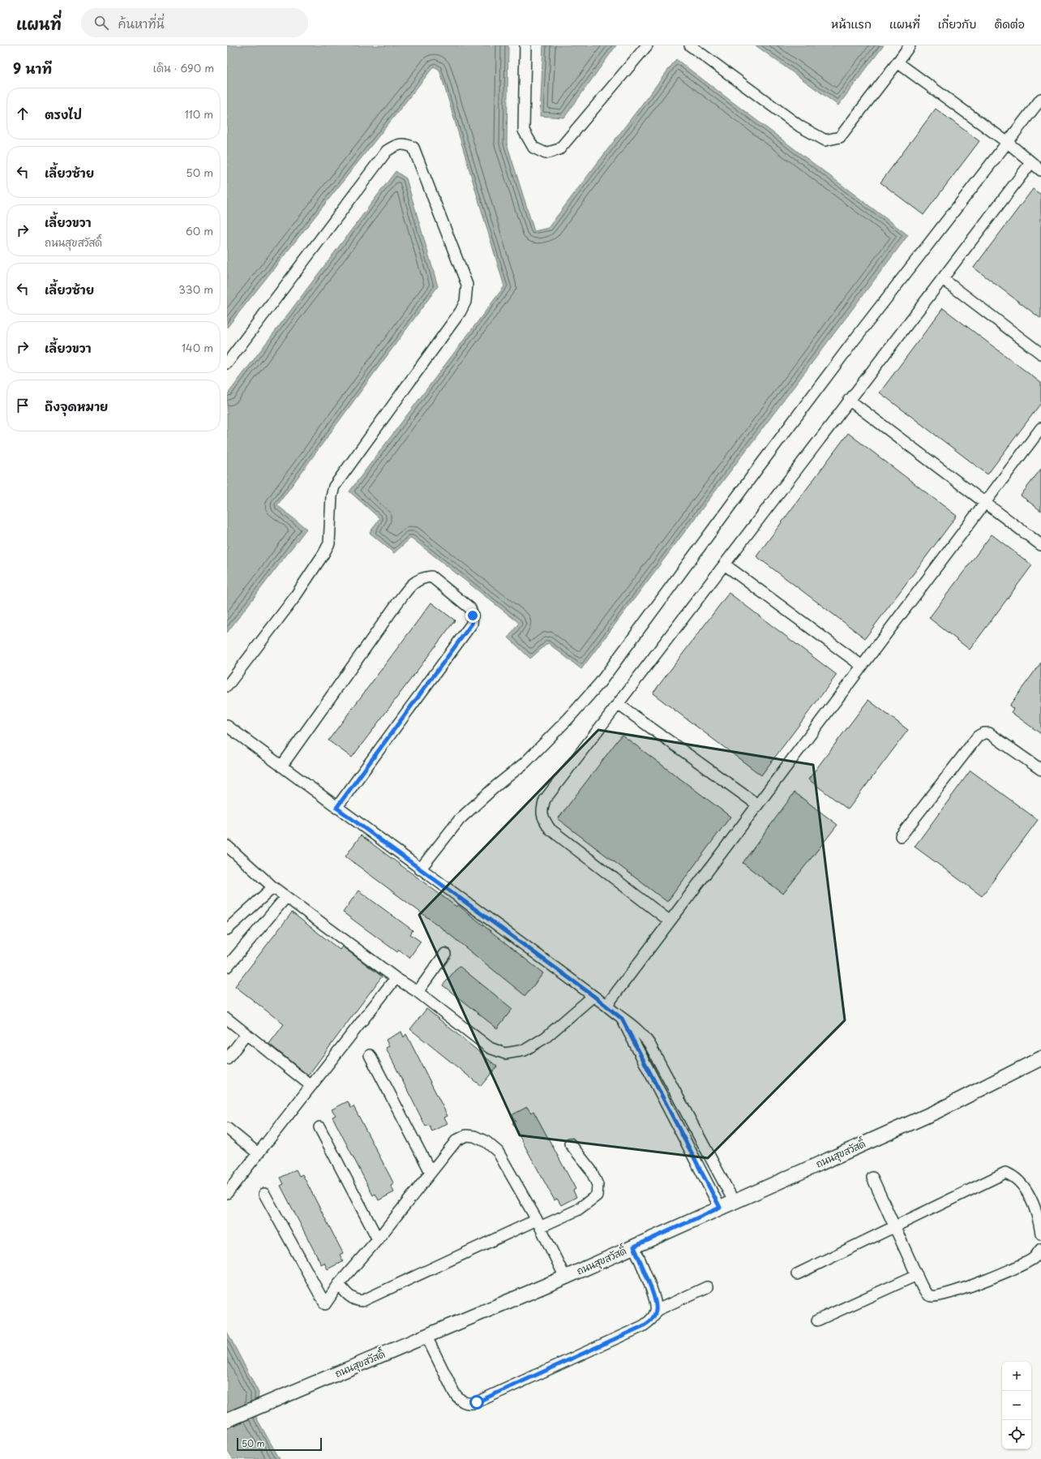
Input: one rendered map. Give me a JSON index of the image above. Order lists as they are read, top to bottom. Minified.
{"streets":{"main road":["ถนนสุขสวัสดิ์"]},"scale_bar":"50 m","page":{"header":"แผนที่","search":"ค้นหาที่นี่","nav":["หน้าแรก","แผนที่","เกี่ยวกับ","ติดต่อ"],"heading":["9 นาที","เดิน · 690 m"],"list":[["ตรงไป","110 m"],["เลี้ยวซ้าย","50 m"],["เลี้ยวขวา","ถนนสุขสวัสดิ์","60 m"],["เลี้ยวซ้าย","330 m"],["เลี้ยวขวา","140 m"],"ถึงจุดหมาย"],"map_buttons":["+","−"],"scale":"50 m"}}
